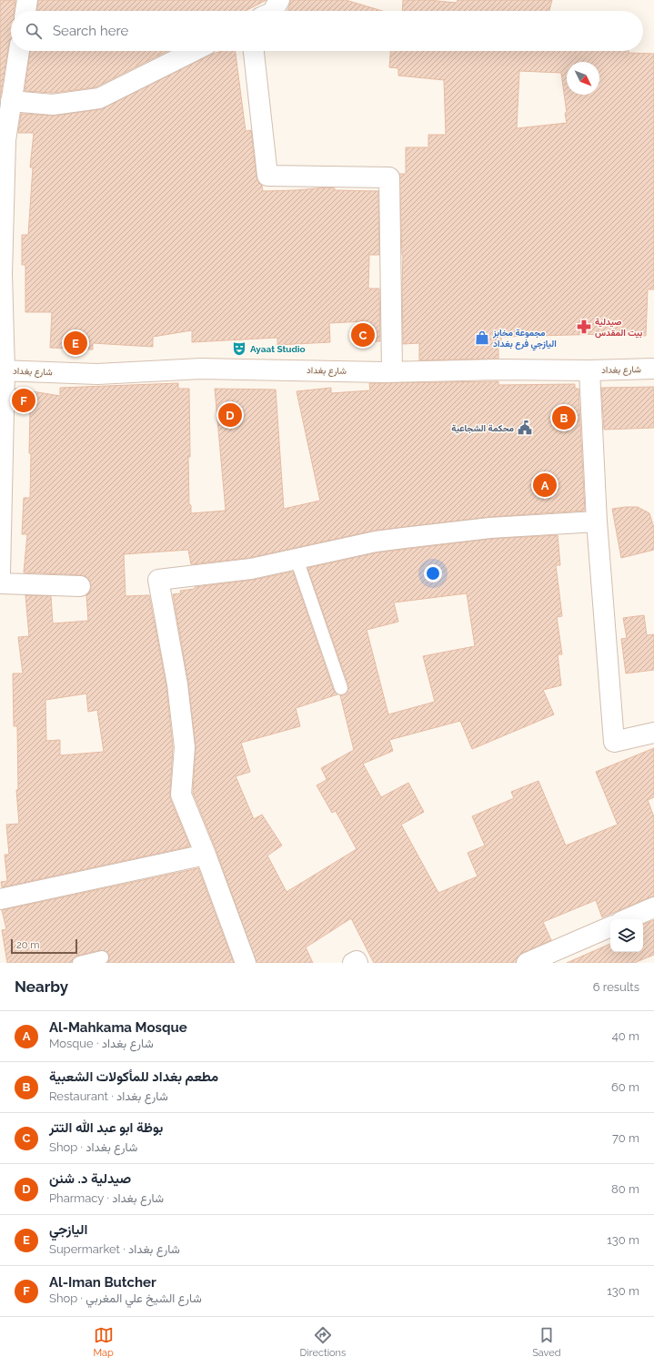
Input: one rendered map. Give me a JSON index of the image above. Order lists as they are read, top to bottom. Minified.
{"streets":{"street":["شارع بغداد"]},"places":{"pharmacy":["صيدلية بيت المقدس"],"shop":["مجموعة مخابز اليازجي فرع بغداد"],"theatre":["Ayaat Studio"],"public building":["محكمة الشجاعية"]},"scale_bar":"20 m","north":"bottom right","page":{"search":"Search here","pins":["C","E","F","D","B","A"],"scale":"20 m","heading":["Nearby","6 results"],"list":[{"mark":"A","name":"Al-Mahkama Mosque","note":"Mosque · شارع بغداد","value":"40 m"},{"mark":"B","name":"مطعم بغداد للمأكولات الشعبية","note":"Restaurant · شارع بغداد","value":"60 m"},{"mark":"C","name":"بوظة ابو عبد الله التتر","note":"Shop · شارع بغداد","value":"70 m"},{"mark":"D","name":"صيدلية د. شنن","note":"Pharmacy · شارع بغداد","value":"80 m"},{"mark":"E","name":"اليازجي","note":"Supermarket · شارع بغداد","value":"130 m"},{"mark":"F","name":"Al-Iman Butcher","note":"Shop · شارع الشيخ علي المغربي","value":"130 m"}],"nav":["Map","Directions","Saved"]}}
